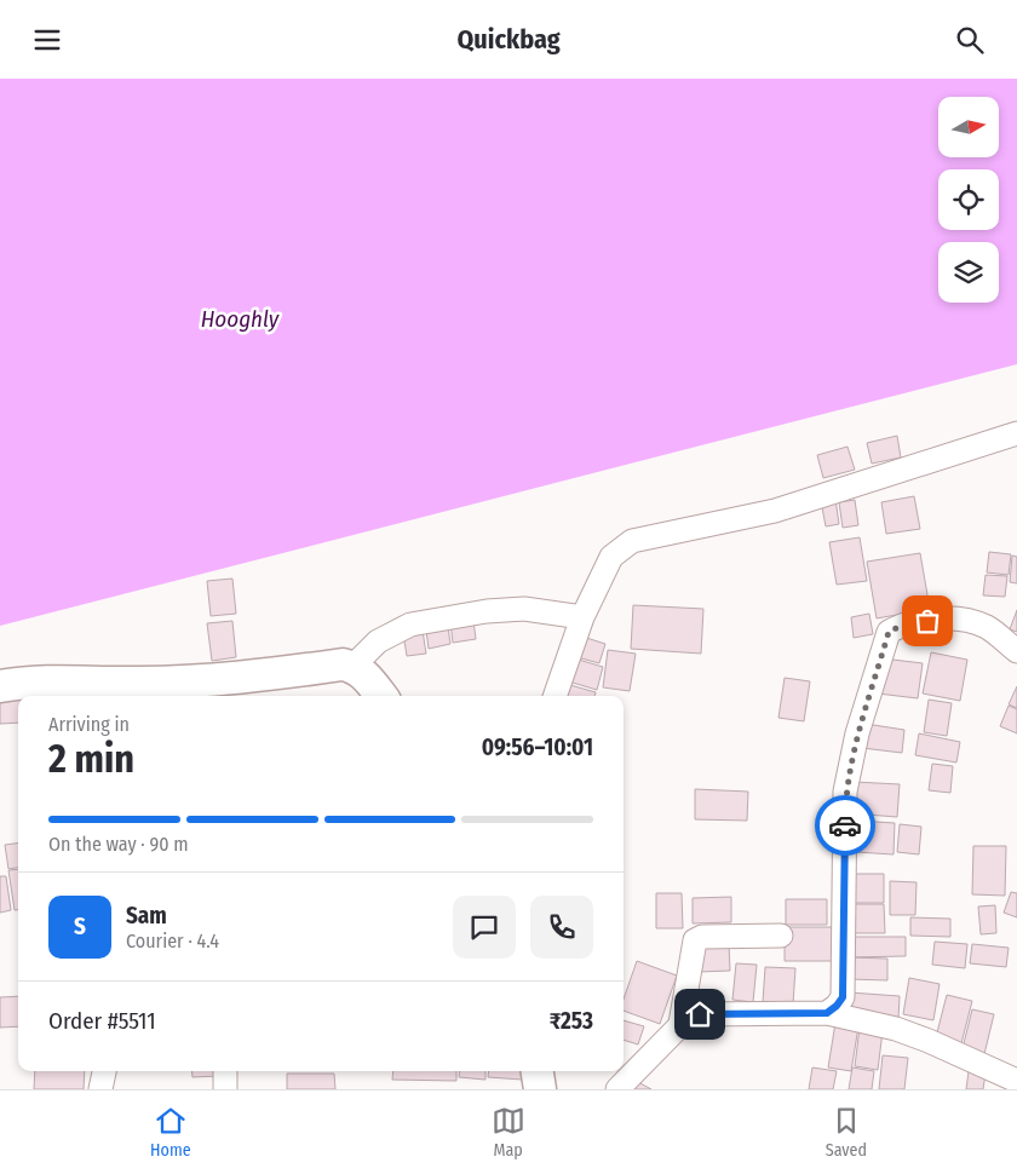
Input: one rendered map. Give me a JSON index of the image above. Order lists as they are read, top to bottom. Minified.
{"water":["Hooghly"],"north":"right","page":{"header":"Quickbag","heading":["2 min","Arriving in","09:56–10:01"],"panel":["Sam","Courier · 4.4","Order #5511","₹253"],"bar":"On the way · 90 m","round":"S","tabs":["Home","Map","Saved"]}}
